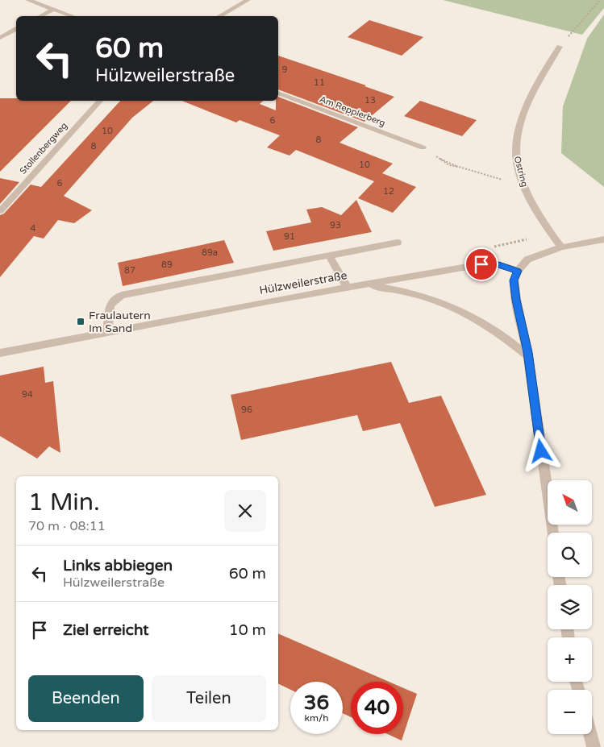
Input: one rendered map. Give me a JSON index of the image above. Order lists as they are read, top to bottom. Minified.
{"streets":{"street":["Am Repplerberg","Stollenbergweg","Ostring","Hülzweilerstraße"]},"places":{"transit":["Fraulautern Im Sand"]},"house_numbers":["9","11","13","6","10","8","8","10","6","12","93","4","91","89a","89","87","94","96"],"north":"top left","page":{"turn":["60 m","Hülzweilerstraße"],"heading":["1 Min.","70 m · 08:11"],"map_buttons":["+","−"],"list":[{"name":"Links abbiegen","note":"Hülzweilerstraße","value":"60 m"},{"name":"Ziel erreicht","value":"10 m"}],"buttons":["Beenden","Teilen"],"speed":"36 km/h","limit":"40"}}
